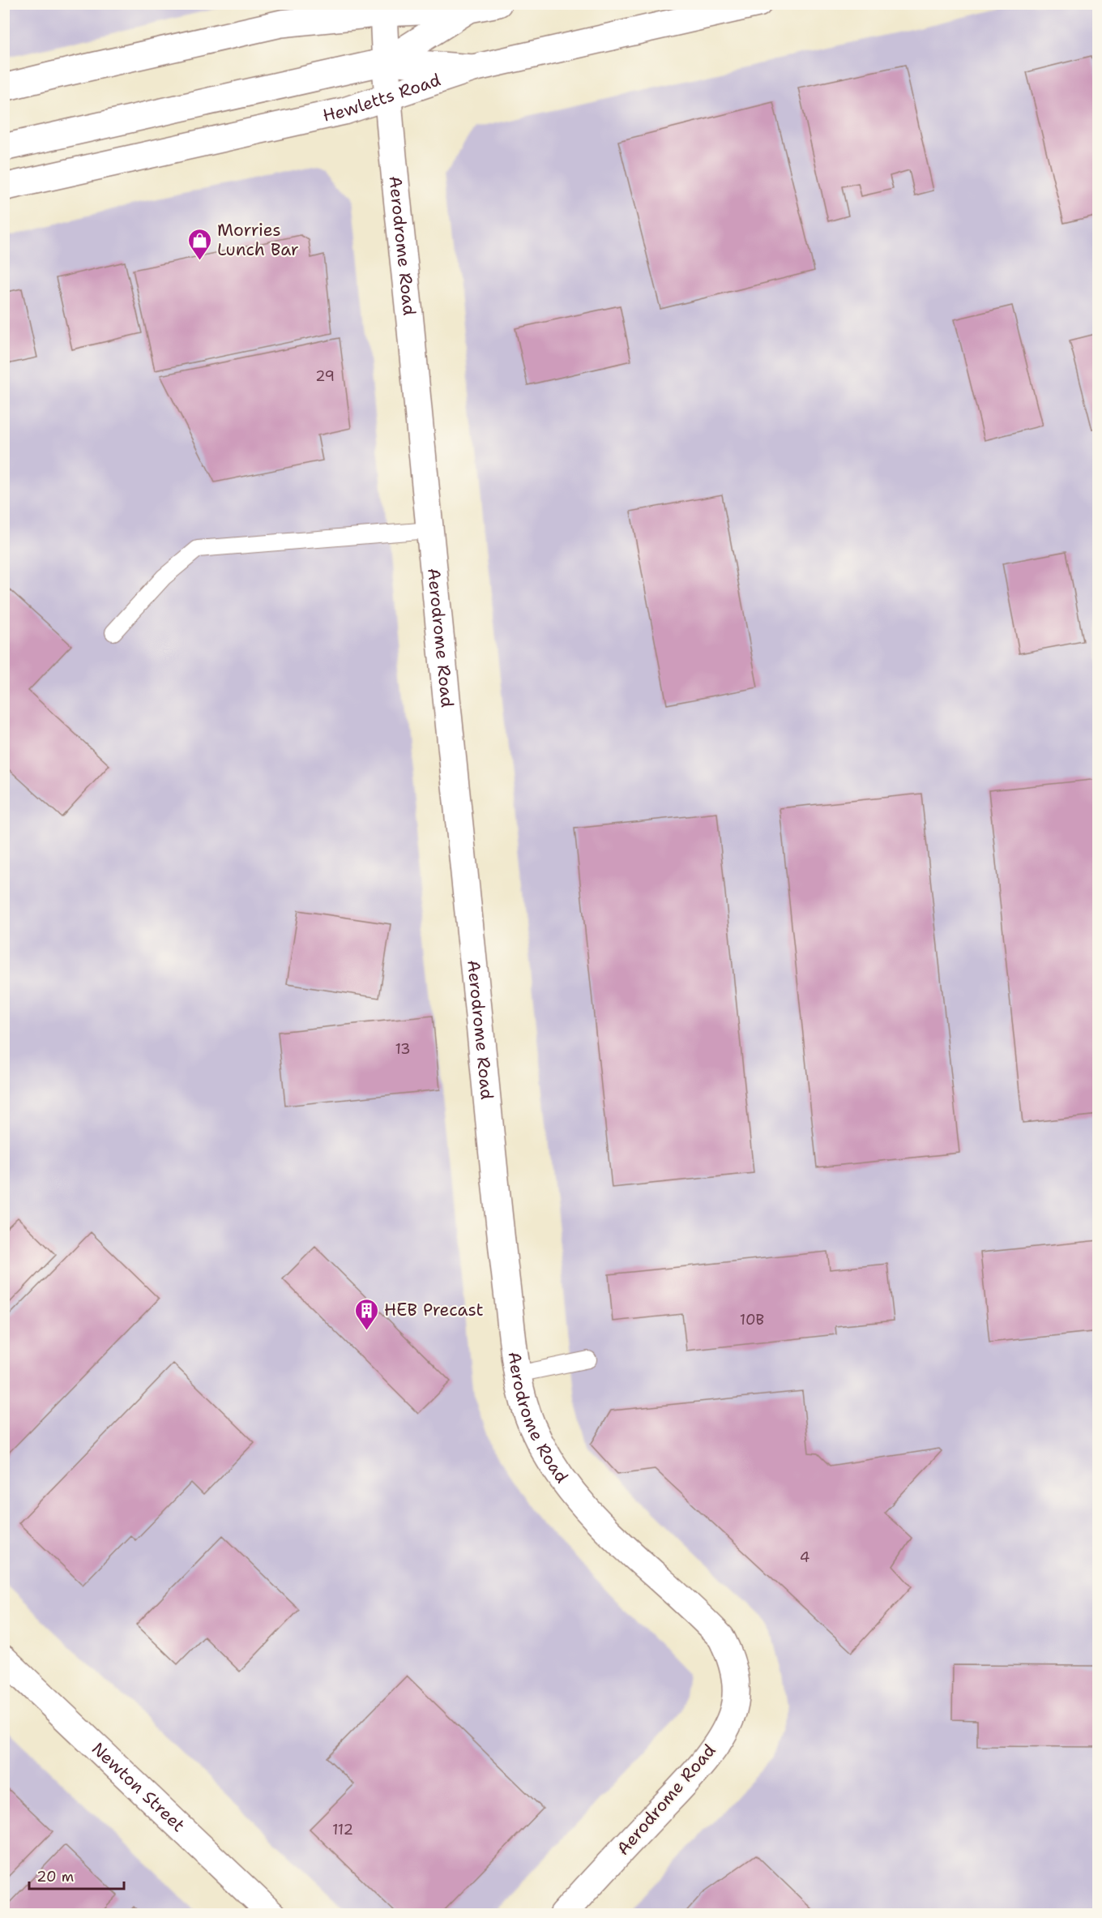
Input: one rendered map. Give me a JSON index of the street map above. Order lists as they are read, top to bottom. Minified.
{"streets":{"main road":["Hewletts Road","Aerodrome Road","Newton Street"]},"crossings":[["Hewletts Road","Aerodrome Road"]],"places":{"shop":["Morries Lunch Bar"],"building":["HEB Precast"]},"house_numbers":["29","13","10B","4","112"],"scale_bar":"20 m"}
